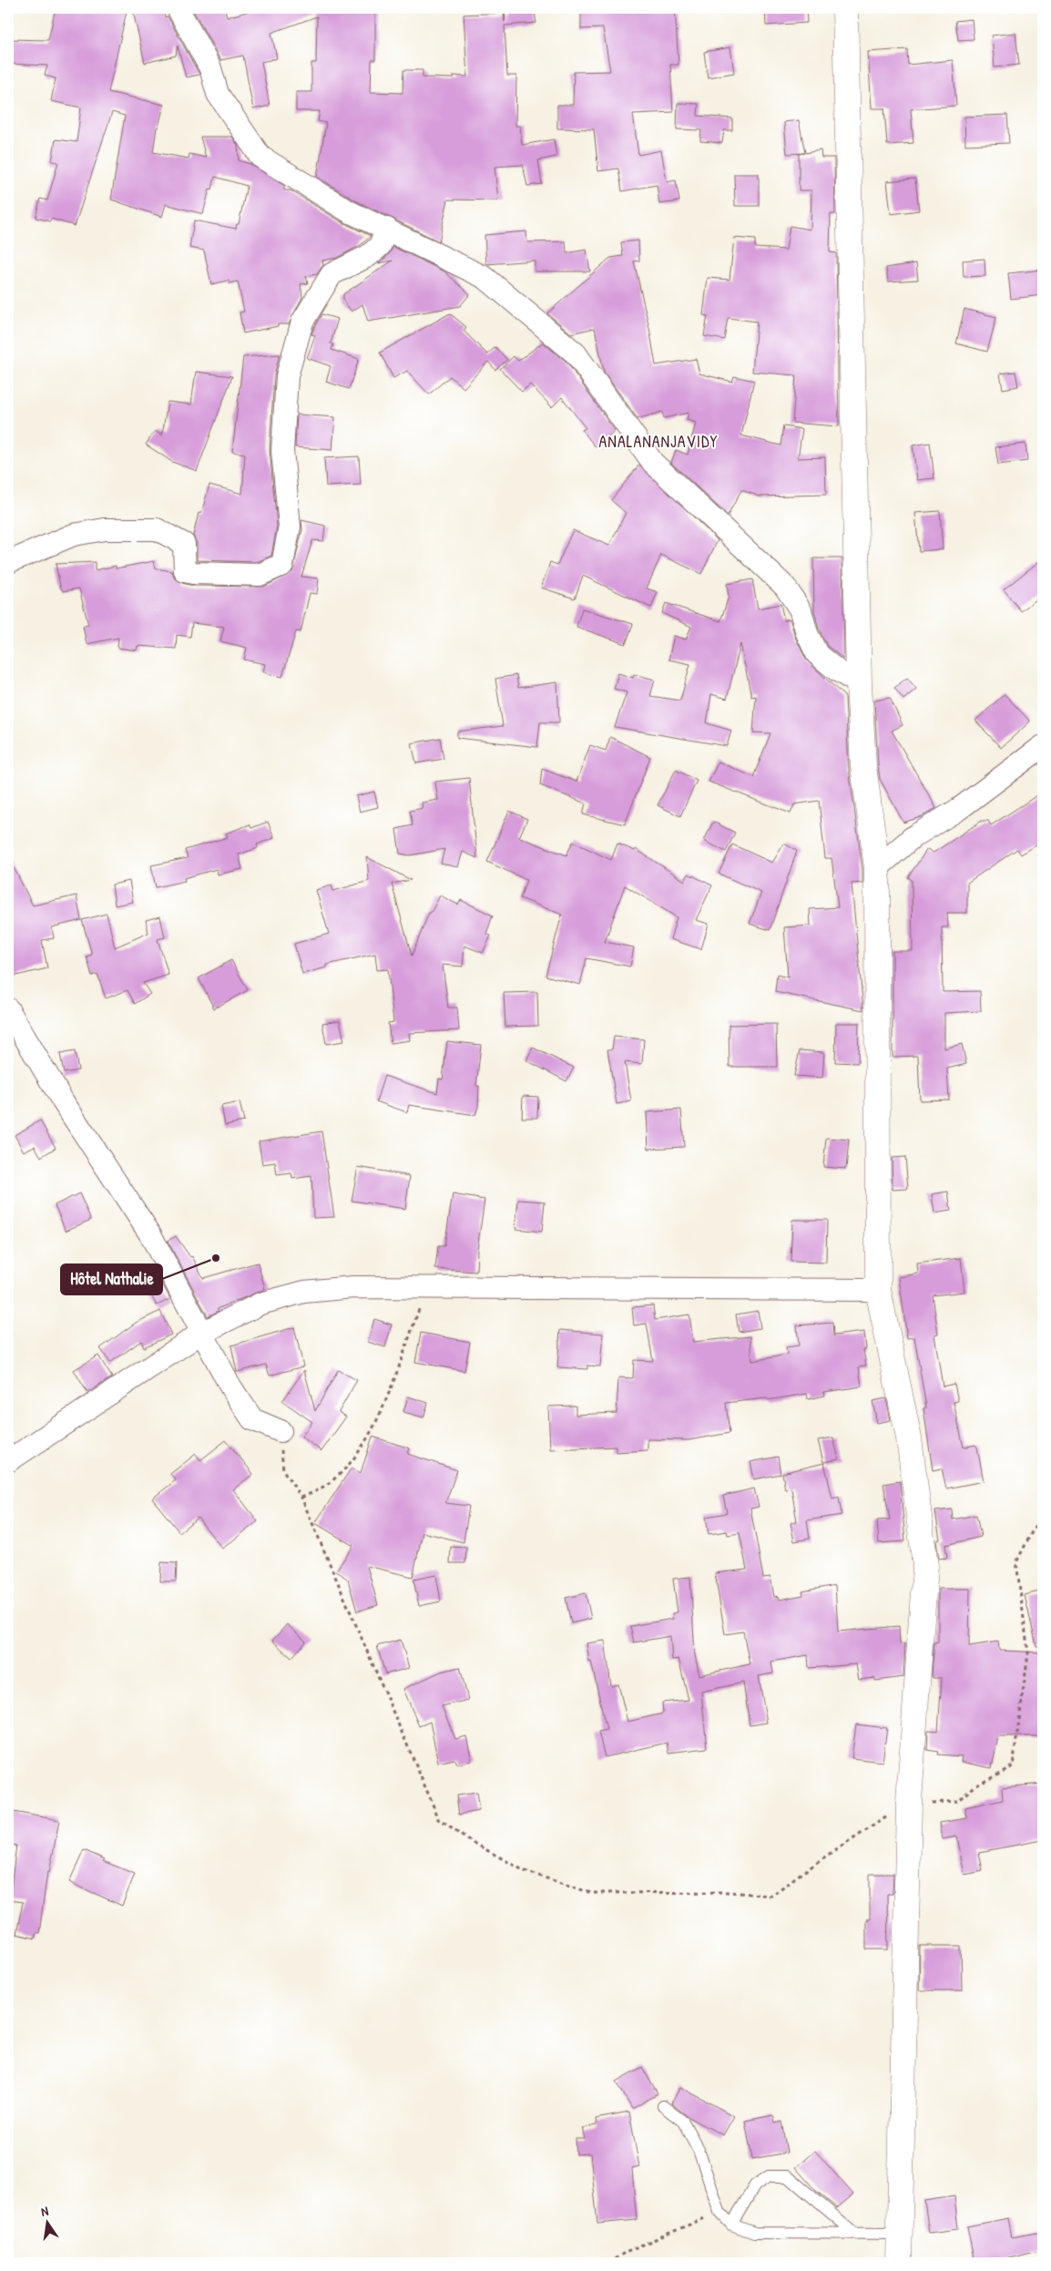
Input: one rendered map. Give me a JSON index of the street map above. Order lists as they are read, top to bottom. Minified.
{"districts":["ANALANANJAVIDY"],"places":["Hôtel Nathalie"],"north":"top"}
